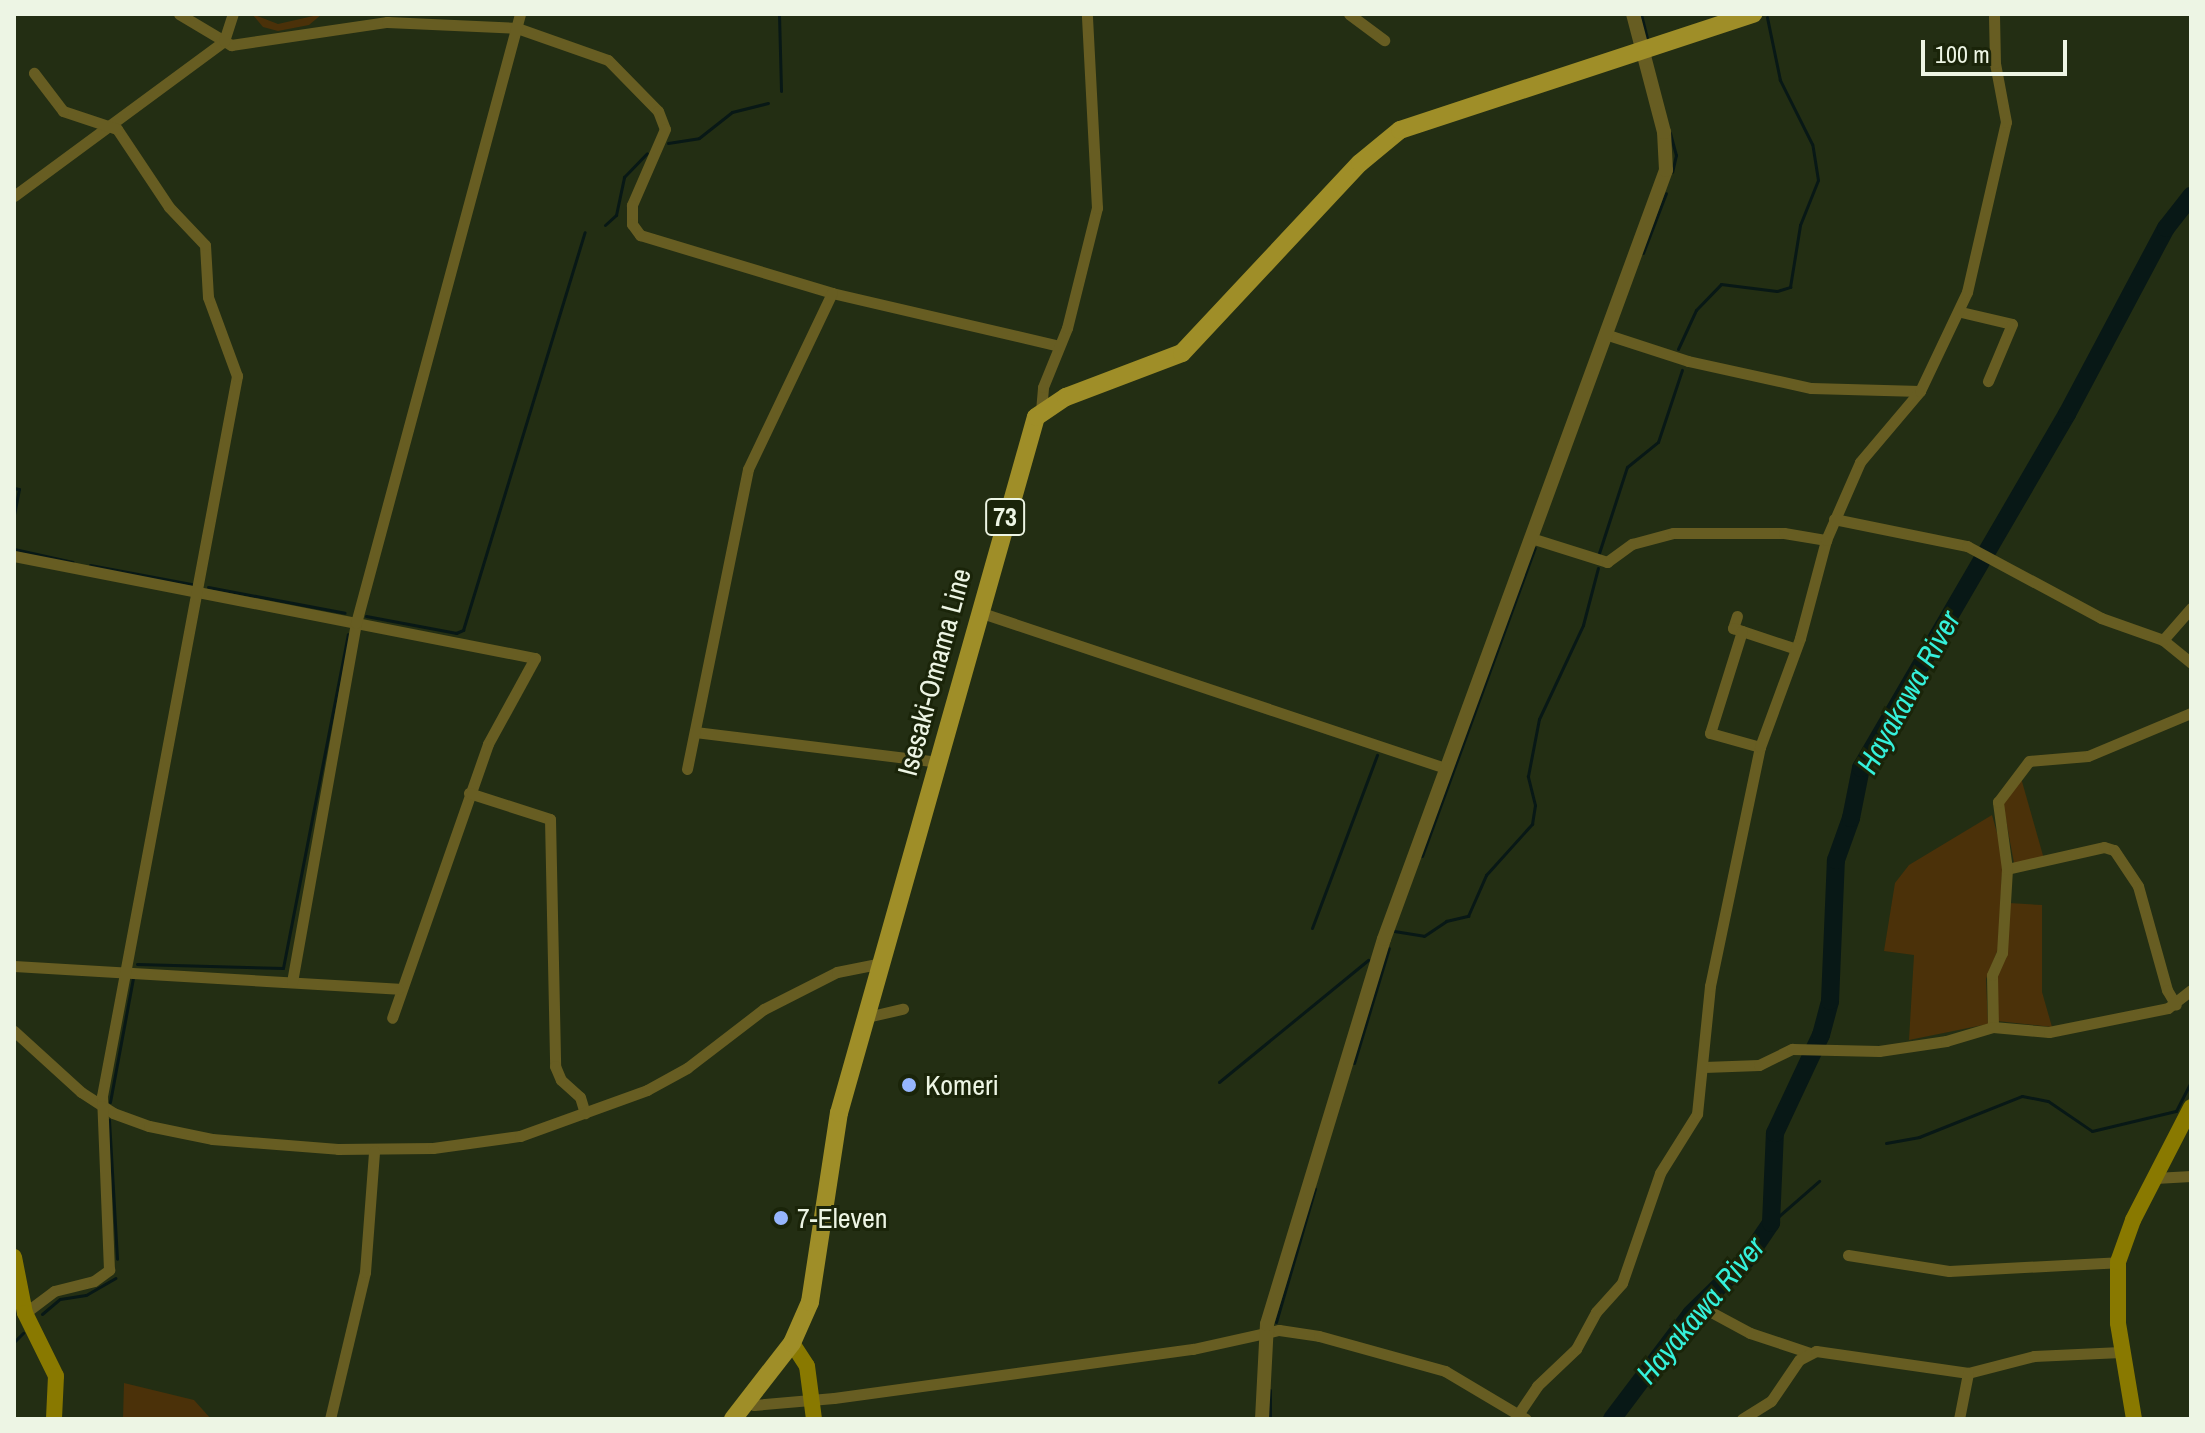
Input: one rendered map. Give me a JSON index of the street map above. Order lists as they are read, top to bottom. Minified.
{"streets":{"main road":["73","Isesaki-Omama Line"]},"water":["Hayakawa River"],"places":["Komeri","7-Eleven"],"scale_bar":"100 m"}
